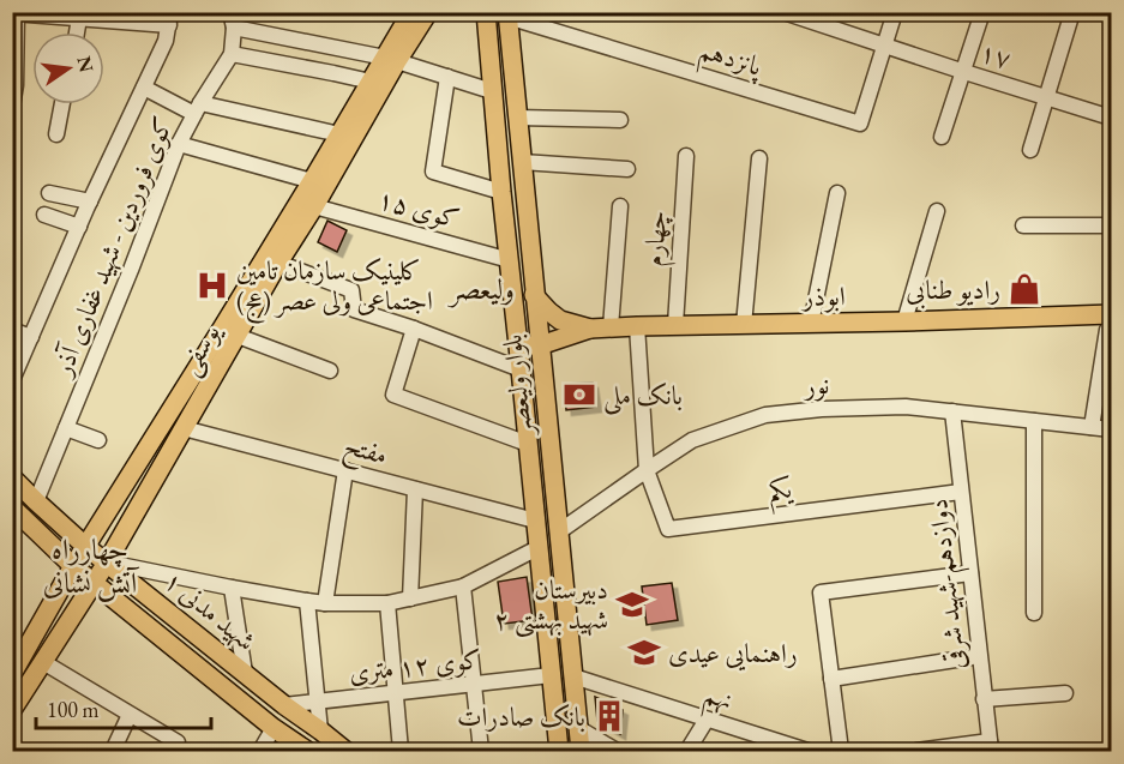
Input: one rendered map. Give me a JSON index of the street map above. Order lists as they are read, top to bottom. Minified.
{"streets":{"main road":["ابوذر","یوسفی","بلوار ولیعصر","شهید مدنی ۱"],"street":["۱۷","پانزدهم","کوی ۱۵","چهارم","کوی فروردین - شهید غفاری آذر","نور","مفتح","یکم","دوازدهم-شهید شرقی","کوی ۱۲ متری","نهم"]},"crossings":[["۱۷","پانزدهم"],["پانزدهم","بلوار ولیعصر"],["کوی ۱۵","یوسفی"],["کوی ۱۵","بلوار ولیعصر"],["چهارم","ابوذر"],["کوی فروردین - شهید غفاری آذر","شهید مدنی ۱"],["ابوذر","بلوار ولیعصر"],["یوسفی","مفتح"],["یوسفی","شهید مدنی ۱"],["بلوار ولیعصر","نور"],["بلوار ولیعصر","مفتح"],["بلوار ولیعصر","کوی ۱۲ متری"],["بلوار ولیعصر","نهم"],["نور","یکم"],["نور","دوازدهم-شهید شرقی"],["یکم","دوازدهم-شهید شرقی"],["شهید مدنی ۱","کوی ۱۲ متری"]],"districts":["ولیعصر","چهارراه آتش نشانی"],"places":{"hospital":["کلینیک سازمان تامین اجتماعی ولی عصر (عج)"],"shop":["رادیو طنابی"],"bank":["بانک ملی"],"school or university":["دبیرستان شهید بهشتی ۲","راهنمایی عیدی"],"building":["بانک صادرات"]},"scale_bar":"100 m","north":"right"}
